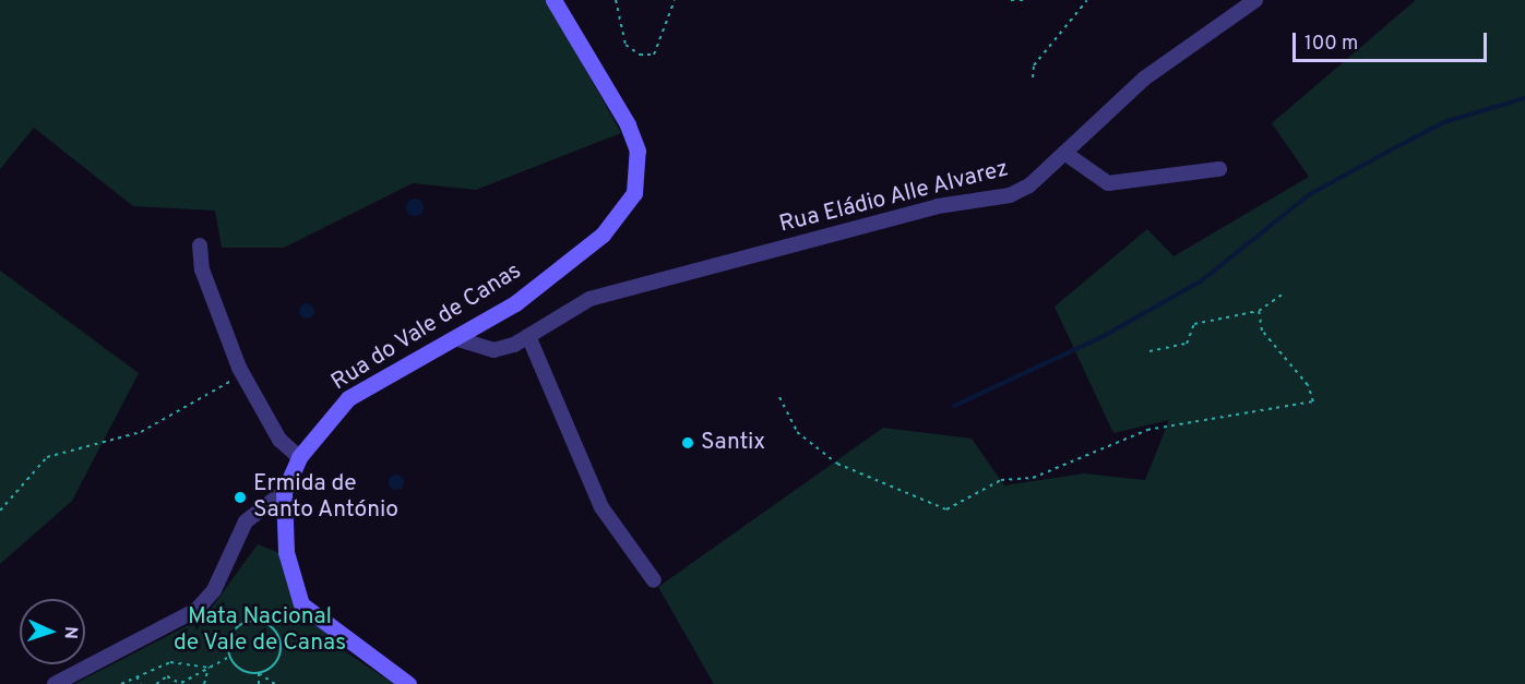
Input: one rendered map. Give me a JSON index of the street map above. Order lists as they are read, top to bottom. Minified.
{"streets":{"street":["Rua Eládio Alle Alvarez","Rua do Vale de Canas"]},"crossings":[["Rua Eládio Alle Alvarez","Rua do Vale de Canas"]],"parks":["Mata Nacional de Vale de Canas"],"places":["Santix","Ermida de Santo António"],"scale_bar":"100 m","north":"right"}
